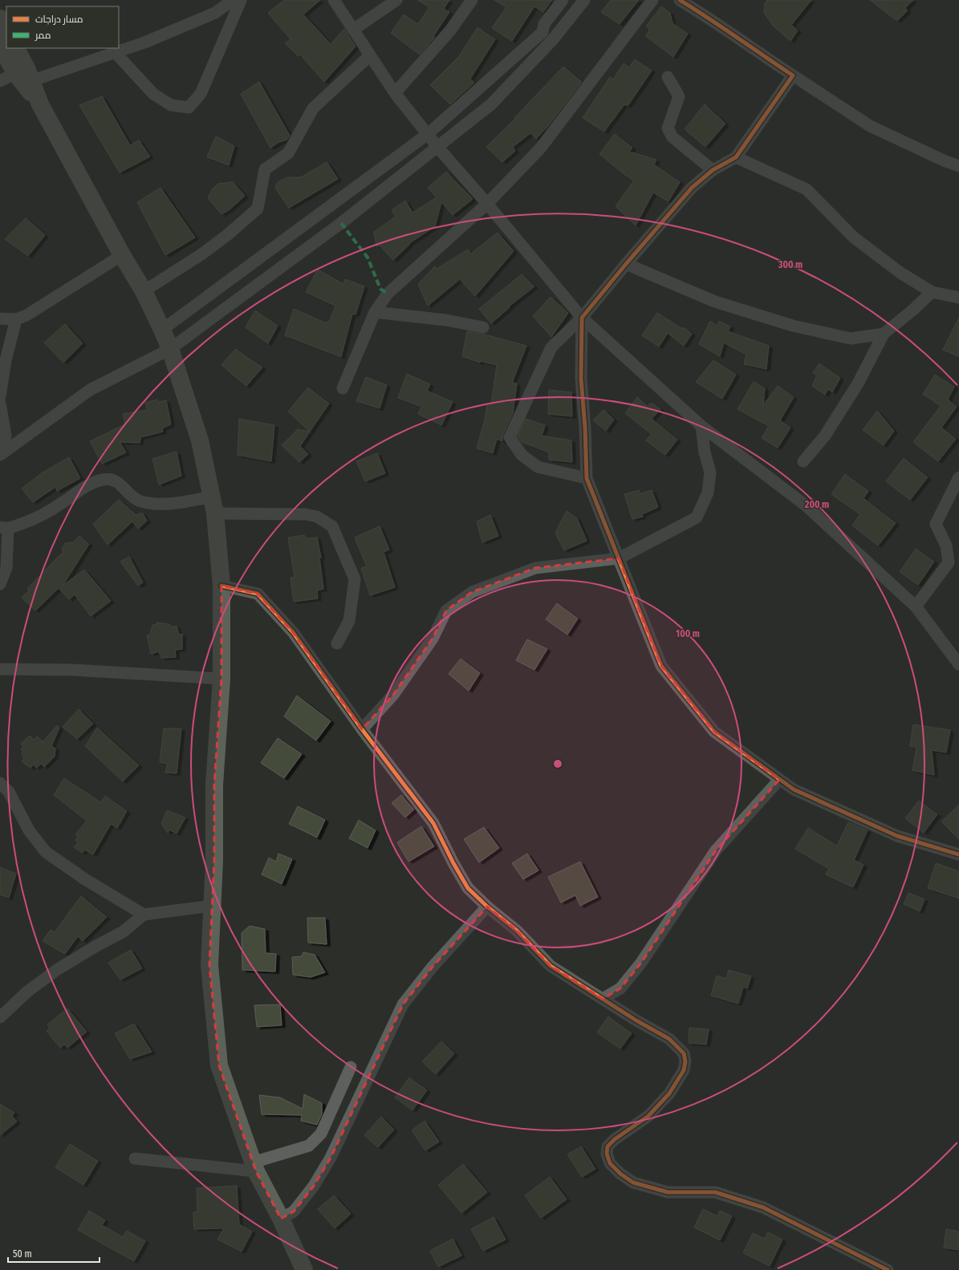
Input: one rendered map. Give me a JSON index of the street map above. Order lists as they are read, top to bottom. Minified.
{"legend":["مسار دراجات","ممر"],"scale_bar":"50 m","rings":["300 m","200 m","100 m"]}
